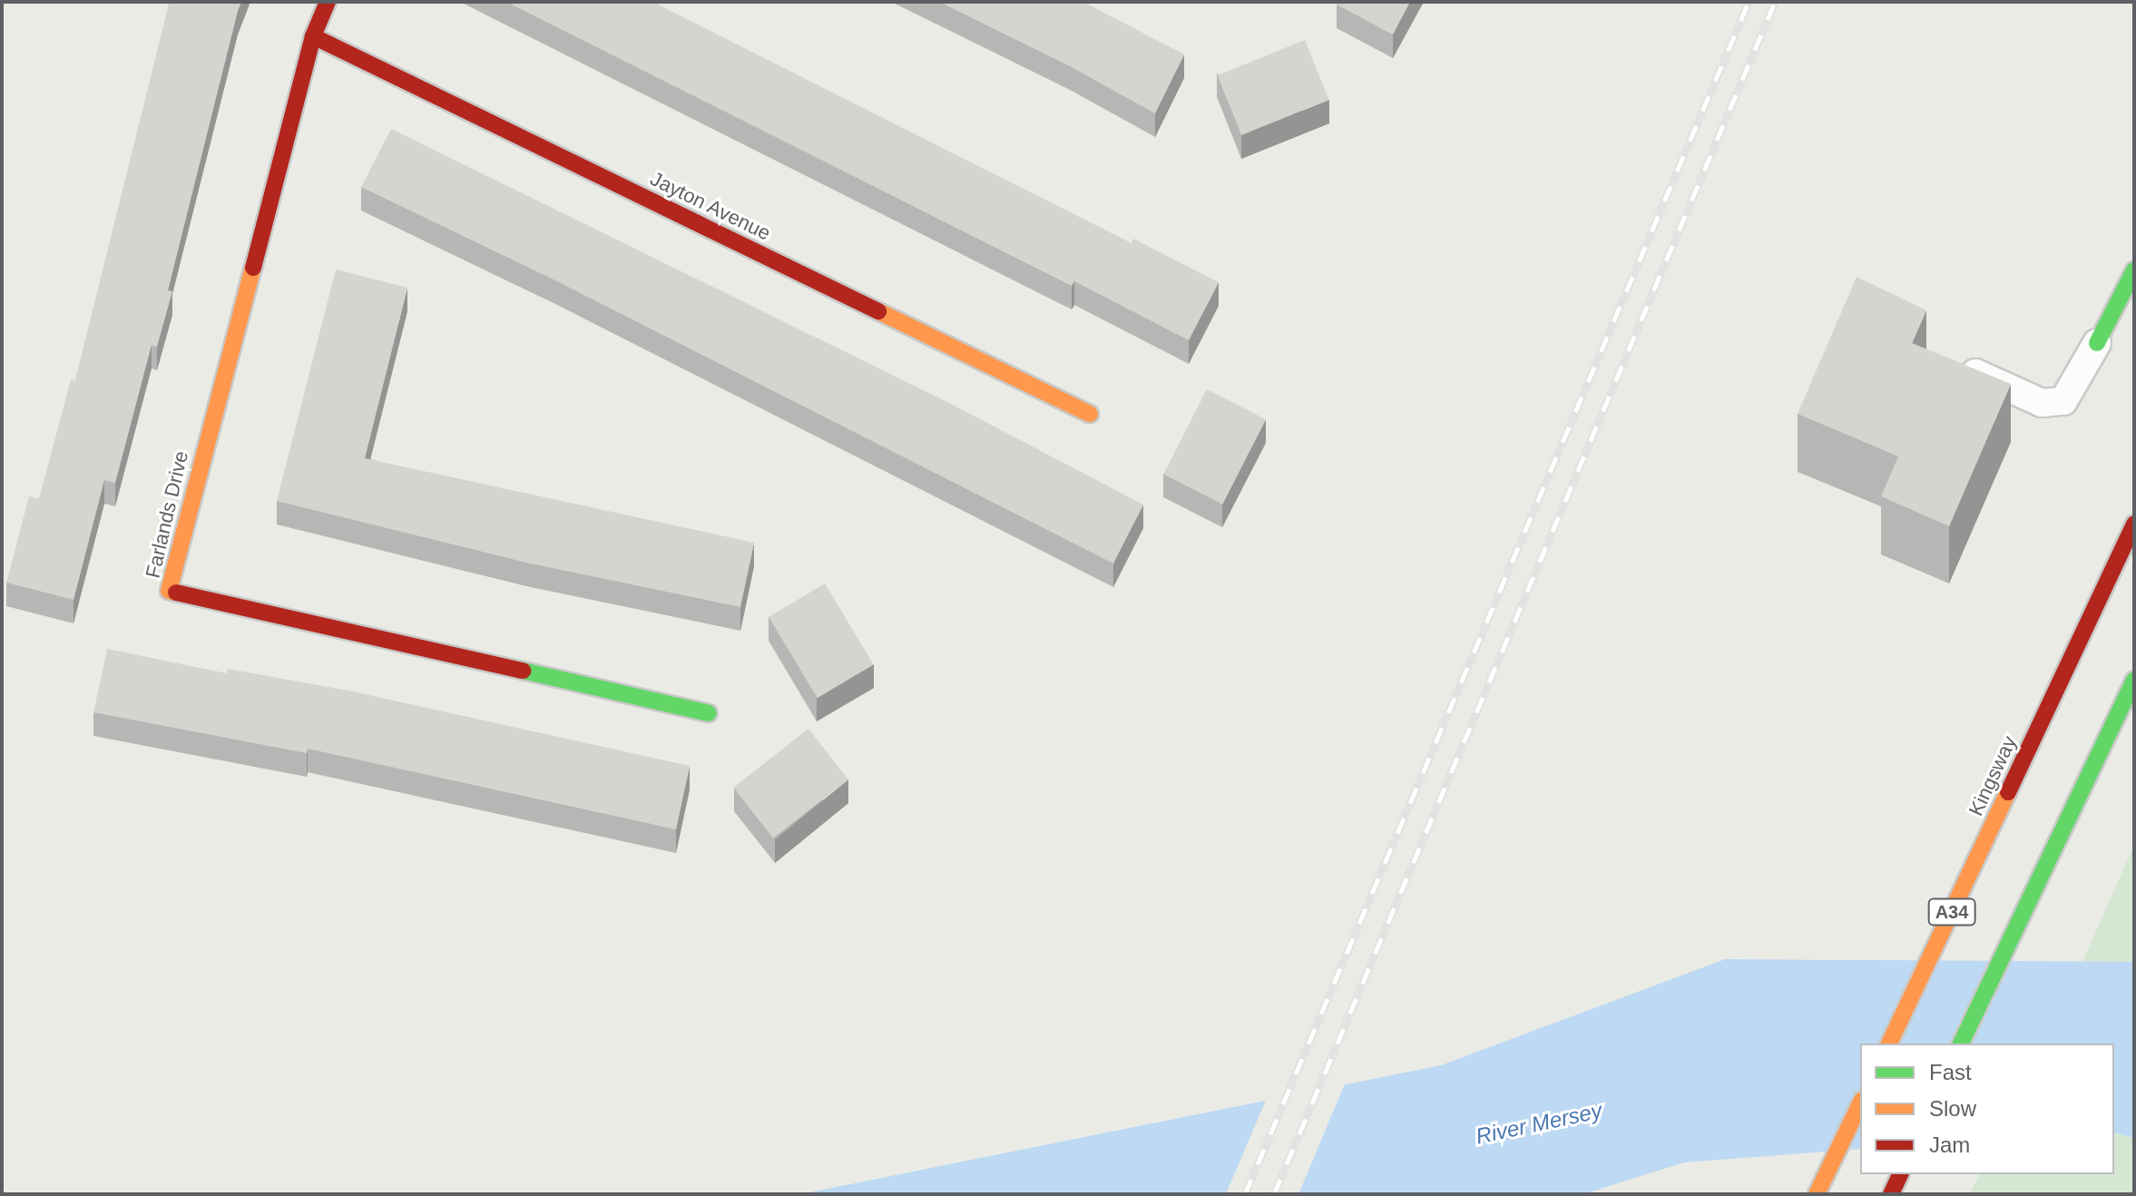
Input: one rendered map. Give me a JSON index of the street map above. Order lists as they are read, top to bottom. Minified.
{"streets":{"main road":["Jayton Avenue","Farlands Drive","Kingsway","A34"]},"crossings":[["Jayton Avenue","Farlands Drive"]],"water":["River Mersey"],"legend":["Fast","Slow","Jam"]}
